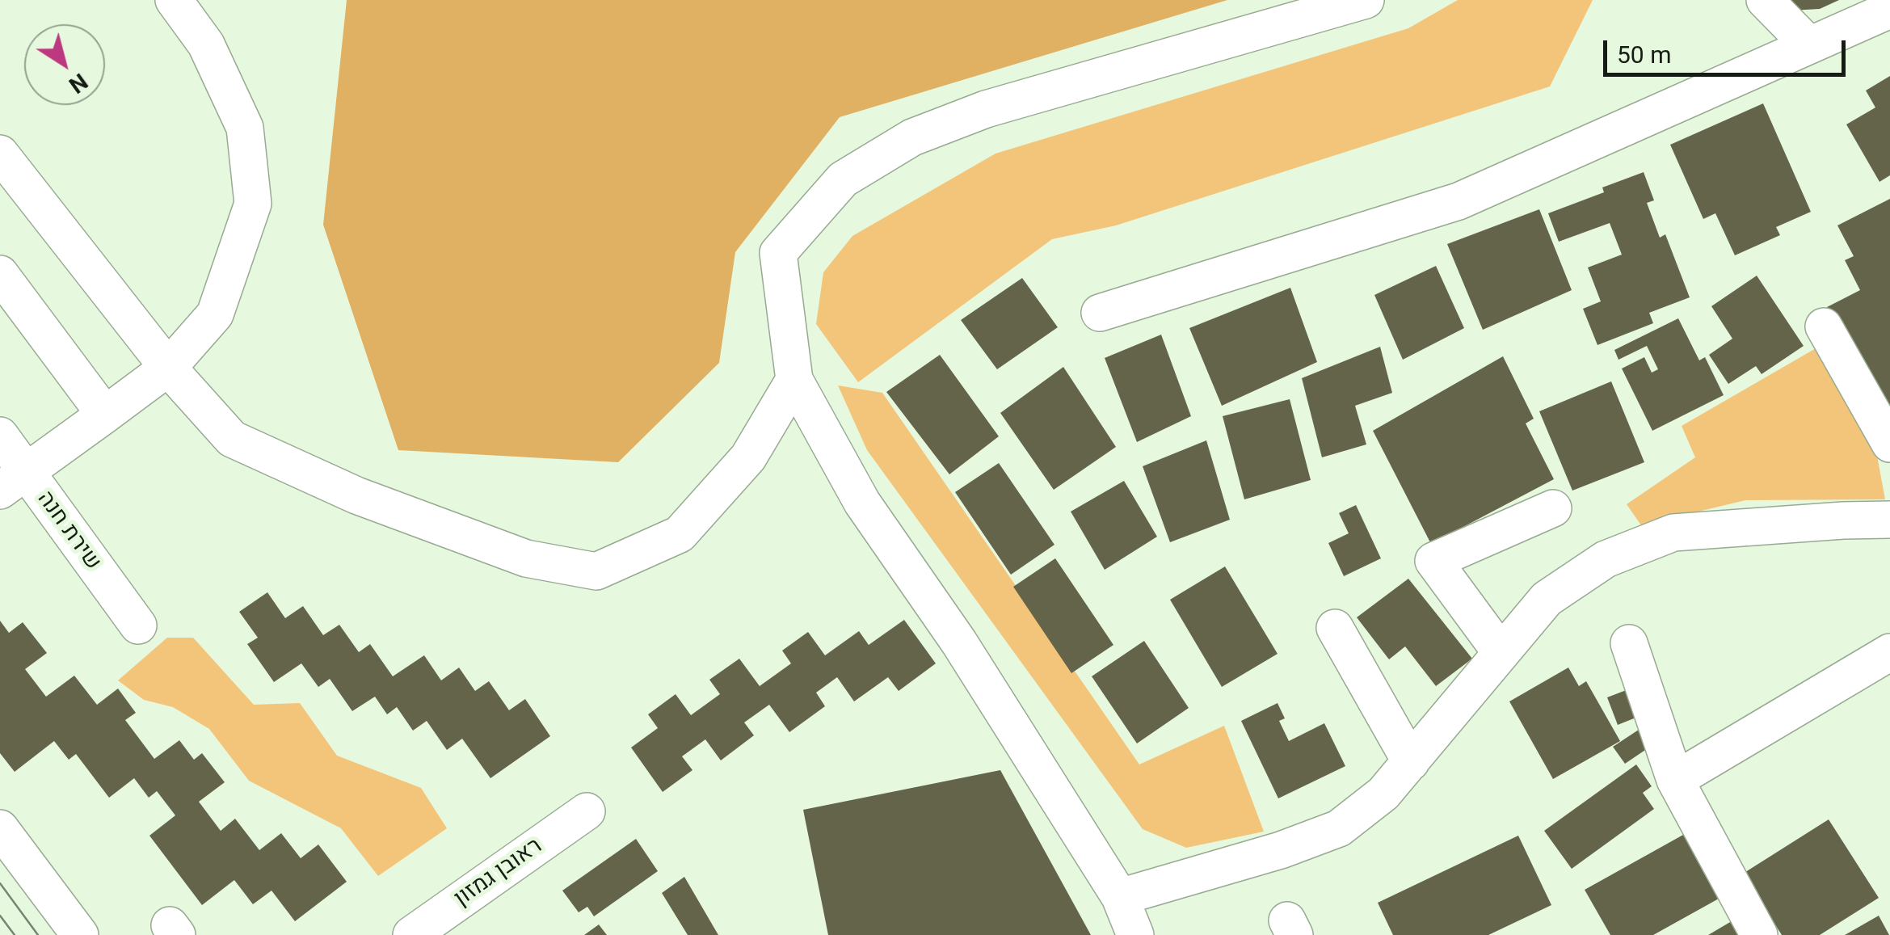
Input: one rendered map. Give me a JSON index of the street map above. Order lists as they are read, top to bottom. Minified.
{"streets":{"street":["שירת חנה","ראובן גמזון"]},"scale_bar":"50 m","north":"bottom right"}
